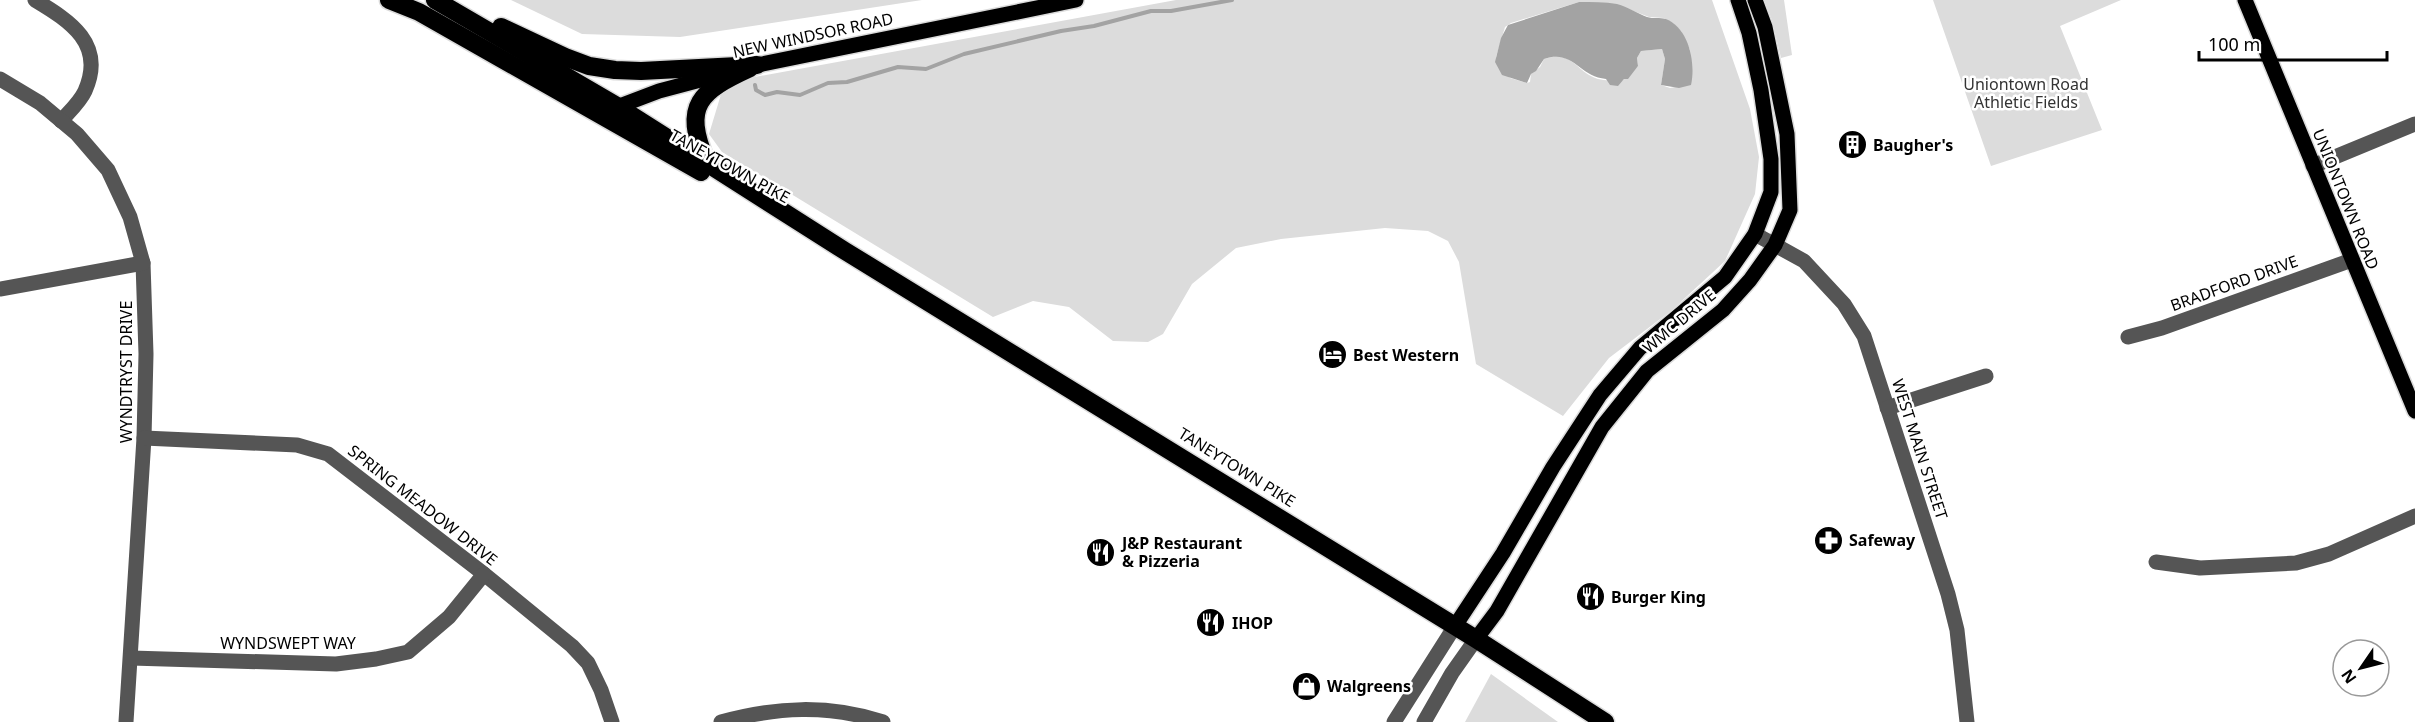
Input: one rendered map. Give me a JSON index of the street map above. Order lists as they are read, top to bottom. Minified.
{"streets":{"highway":["TANEYTOWN PIKE"],"main road":["NEW WINDSOR ROAD","UNIONTOWN ROAD","WMC DRIVE"],"street":["BRADFORD DRIVE","WYNDTRYST DRIVE","WEST MAIN STREET","SPRING MEADOW DRIVE","WYNDSWEPT WAY"]},"crossings":[["NEW WINDSOR ROAD","TANEYTOWN PIKE"],["TANEYTOWN PIKE","WMC DRIVE"],["UNIONTOWN ROAD","BRADFORD DRIVE"],["WMC DRIVE","WEST MAIN STREET"],["WYNDTRYST DRIVE","SPRING MEADOW DRIVE"],["WYNDTRYST DRIVE","WYNDSWEPT WAY"],["SPRING MEADOW DRIVE","WYNDSWEPT WAY"]],"parks":["Uniontown Road Athletic Fields"],"places":{"building":["Baugher's"],"hotel":["Best Western"],"pharmacy":["Safeway"],"restaurant":["J&P Restaurant & Pizzeria","Burger King","IHOP"],"shop":["Walgreens"]},"scale_bar":"100 m","north":"bottom left"}
